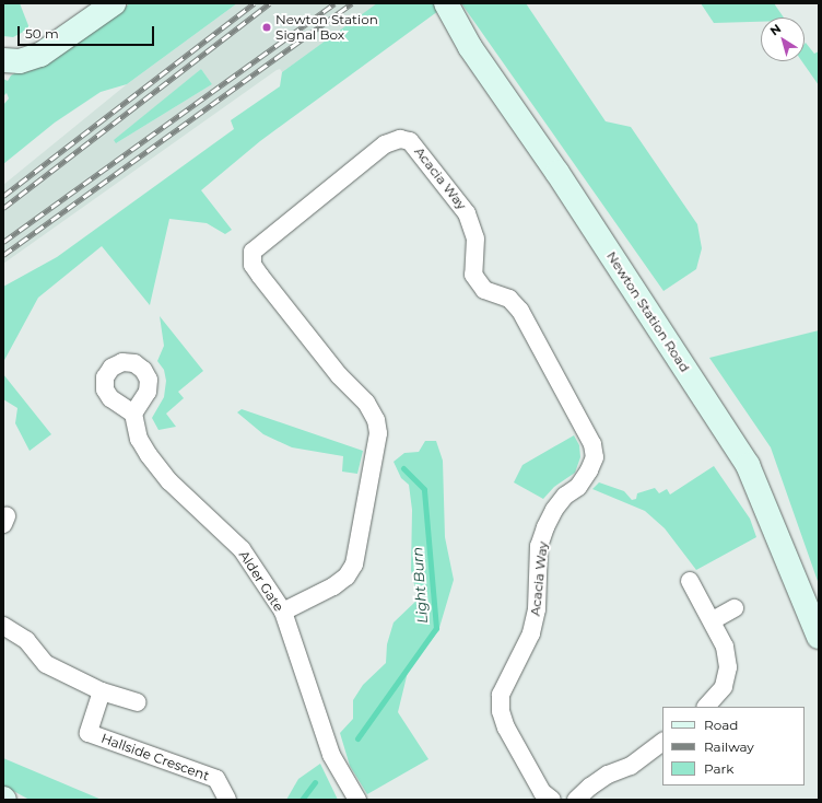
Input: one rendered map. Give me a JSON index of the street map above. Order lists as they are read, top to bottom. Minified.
{"streets":{"street":["Acacia Way","Newton Station Road","Alder Gate","Hallside Crescent"]},"crossings":[["Acacia Way","Alder Gate"]],"water":["Light Burn"],"places":["Newton Station Signal Box"],"legend":["Road","Railway","Park"],"scale_bar":"50 m","north":"top left"}
